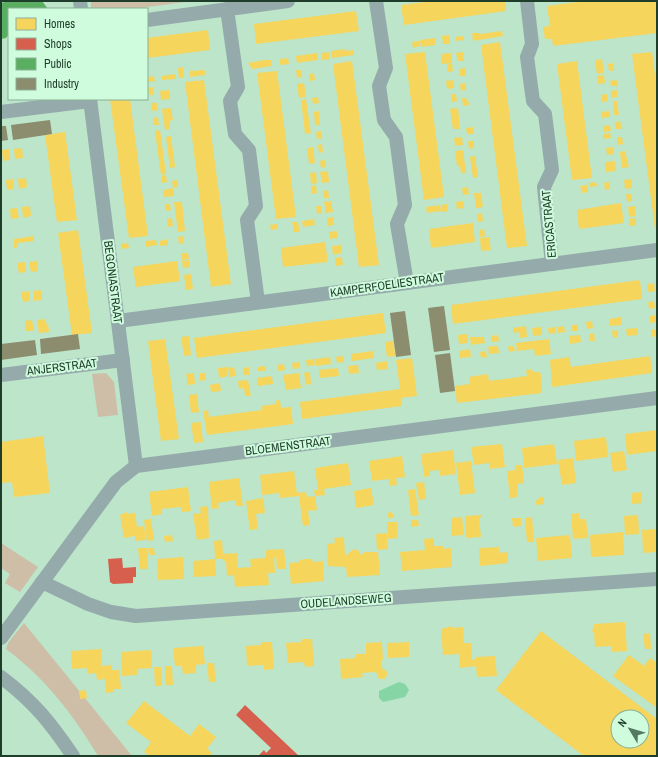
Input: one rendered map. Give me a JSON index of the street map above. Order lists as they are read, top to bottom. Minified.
{"streets":{"street":["ERICASTRAAT","BEGONIASTRAAT","KAMPERFOELIESTRAAT","ANJERSTRAAT","BLOEMENSTRAAT","OUDELANDSEWEG"]},"crossings":[["ERICASTRAAT","KAMPERFOELIESTRAAT"],["BEGONIASTRAAT","KAMPERFOELIESTRAAT"],["BEGONIASTRAAT","ANJERSTRAAT"],["BEGONIASTRAAT","BLOEMENSTRAAT"]],"legend":["Homes","Shops","Public","Industry"],"north":"top left"}
